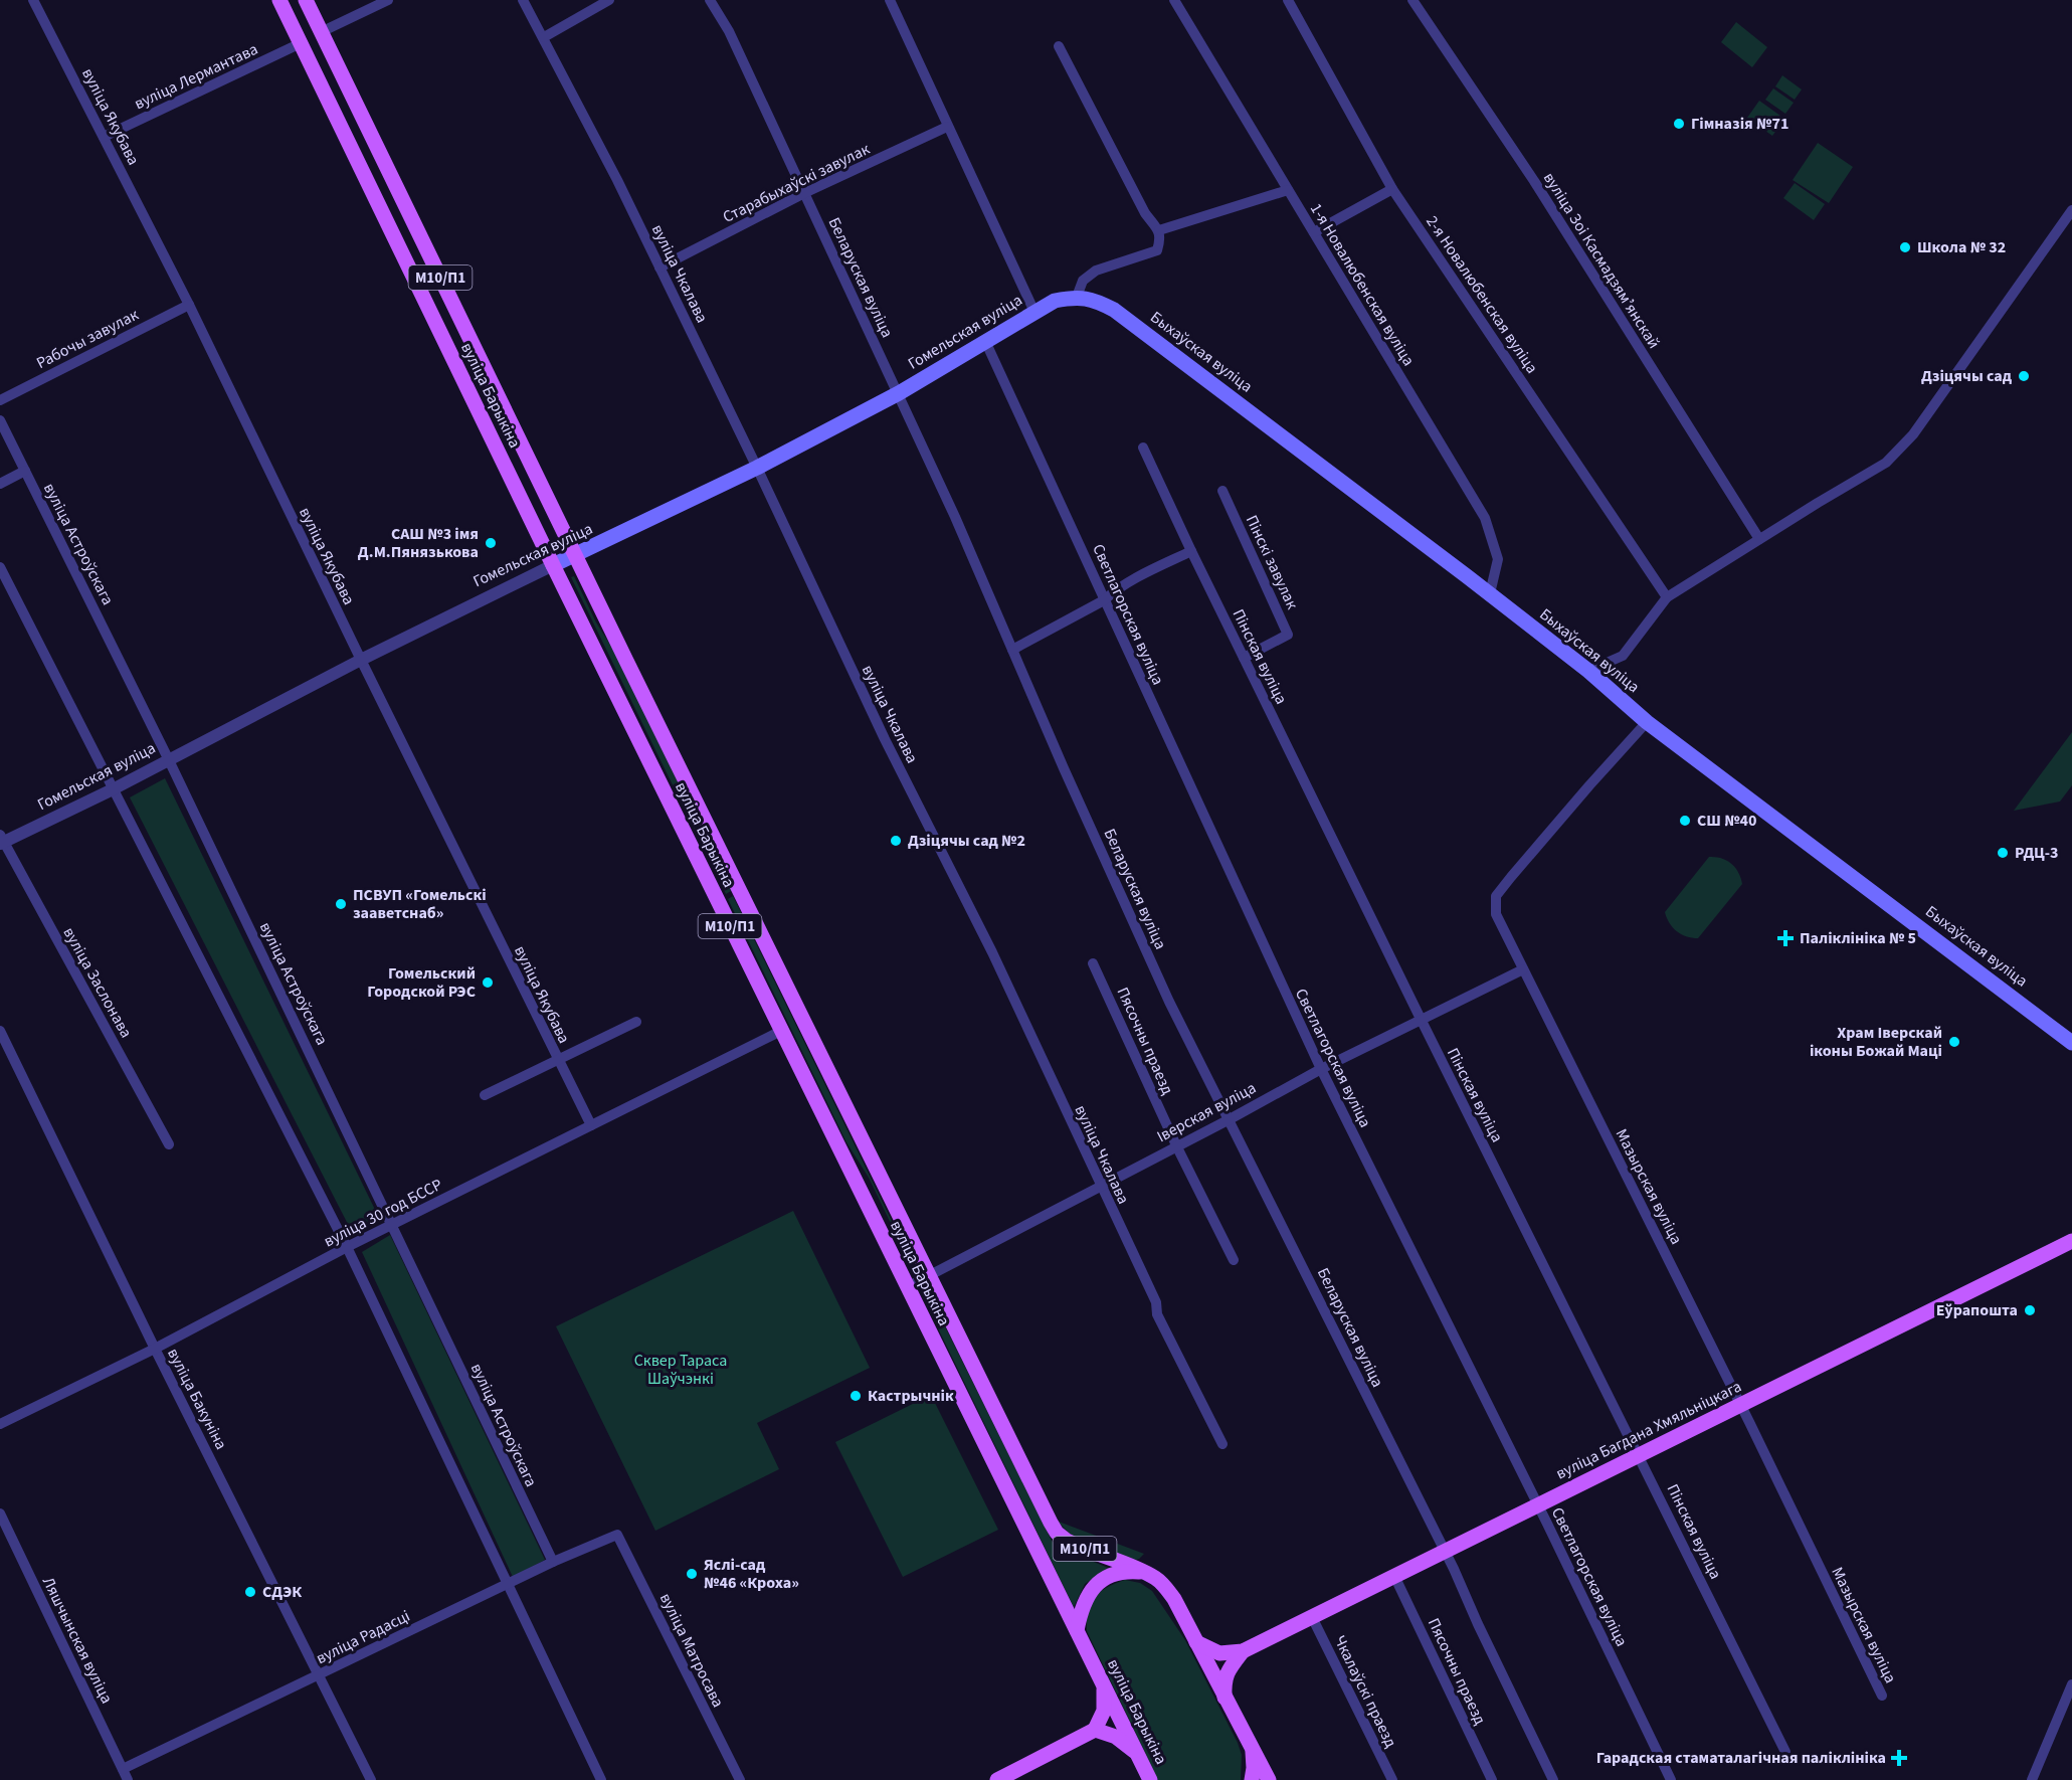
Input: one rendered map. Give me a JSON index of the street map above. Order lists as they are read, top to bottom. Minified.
{"streets":{"main road":["М10/П1","Гомельская вуліца","Быхаўская вуліца","вуліца Барыкіна","вуліца Багдана Хмяльніцкага"],"street":["вуліца Лермантава","вуліца Якубава","Старабыхаўскі завулак","вуліца Зоі Касмадзямʼянскай","вуліца Чкалава","Беларуская вуліца","1-я Новалюбенская вуліца","2-я Новалюбенская вуліца","Рабочы завулак","вуліца Астроўскага","Пінскі завулак","Светлагорская вуліца","Пінская вуліца","вуліца Заслонава","Пясочны праезд","Іверская вуліца","Мазырская вуліца","вуліца 30 год БССР","вуліца Бакуніна","вуліца Радасці","Ляшчынская вуліца","вуліца Матросава","Чкалаўскі праезд"]},"crossings":[["вуліца Лермантава","вуліца Якубава"],["вуліца Лермантава","вуліца Барыкіна"],["вуліца Якубава","Гомельская вуліца"],["вуліца Якубава","Рабочы завулак"],["вуліца Якубава","вуліца 30 год БССР"],["Старабыхаўскі завулак","вуліца Чкалава"],["Старабыхаўскі завулак","Беларуская вуліца"],["вуліца Чкалава","Гомельская вуліца"],["вуліца Чкалава","Іверская вуліца"],["М10/П1","вуліца Барыкіна"],["Беларуская вуліца","Гомельская вуліца"],["Беларуская вуліца","Іверская вуліца"],["Беларуская вуліца","вуліца Багдана Хмяльніцкага"],["1-я Новалюбенская вуліца","Быхаўская вуліца"],["Гомельская вуліца","Быхаўская вуліца"],["Гомельская вуліца","вуліца Барыкіна"],["Гомельская вуліца","вуліца Астроўскага"],["Гомельская вуліца","Светлагорская вуліца"],["Гомельская вуліца","вуліца Заслонава"],["Быхаўская вуліца","Мазырская вуліца"],["вуліца Барыкіна","Іверская вуліца"],["вуліца Барыкіна","вуліца 30 год БССР"],["вуліца Астроўскага","вуліца 30 год БССР"],["вуліца Астроўскага","вуліца Радасці"],["Пінскі завулак","Пінская вуліца"],["Светлагорская вуліца","Іверская вуліца"],["Светлагорская вуліца","вуліца Багдана Хмяльніцкага"],["Пінская вуліца","Іверская вуліца"],["Пінская вуліца","вуліца Багдана Хмяльніцкага"],["Пясочны праезд","Іверская вуліца"],["Пясочны праезд","вуліца Багдана Хмяльніцкага"],["Іверская вуліца","Мазырская вуліца"],["Мазырская вуліца","вуліца Багдана Хмяльніцкага"],["вуліца 30 год БССР","вуліца Бакуніна"],["вуліца Бакуніна","вуліца Радасці"],["вуліца Багдана Хмяльніцкага","Чкалаўскі праезд"],["вуліца Радасці","Ляшчынская вуліца"],["вуліца Радасці","вуліца Матросава"]],"parks":["Сквер Тараса Шаўчэнкі"],"places":{"other":["Гімназія №71","Школа № 32","Дзіцячы сад","САШ №3 імя Д.М.Пянязькова","СШ №40","Дзіцячы сад №2","РДЦ-3","ПСВУП «Гомельскі зааветснаб»","Гомельский Городской РЭС","Храм Іверскай іконы Божай Маці","Еўрапошта","Кастрычнік","Яслі-сад №46 «Кроха»","СДЭК"],"health":["Паліклініка № 5","Гарадская стаматалагічная паліклініка"]}}
